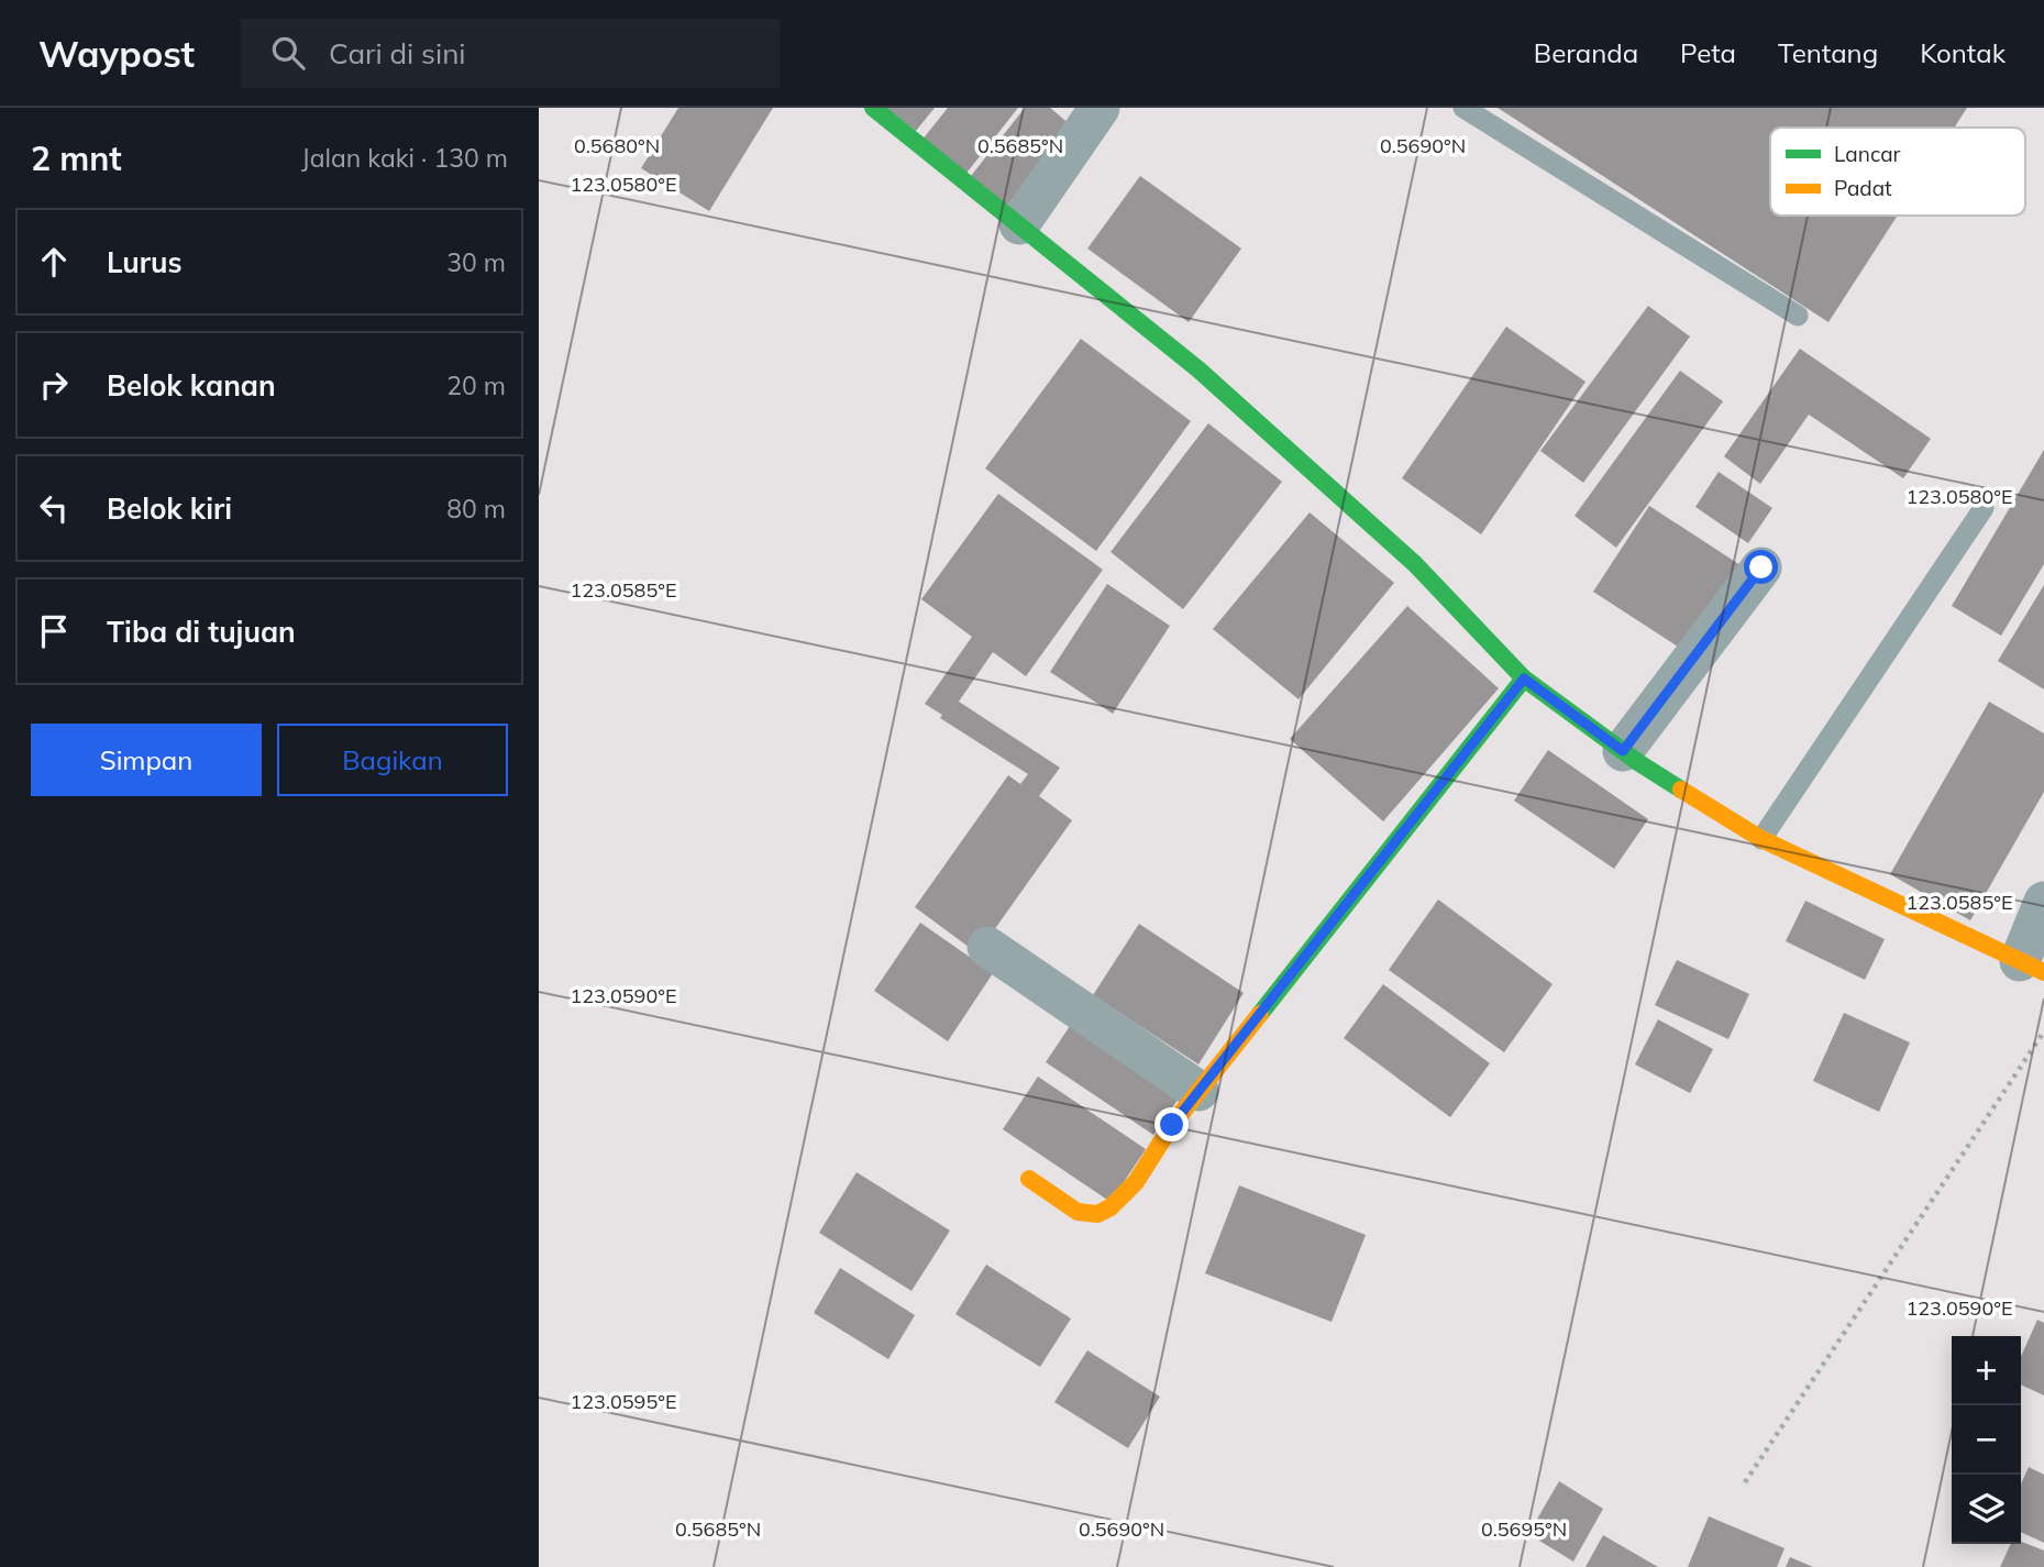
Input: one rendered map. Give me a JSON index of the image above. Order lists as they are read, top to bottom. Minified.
{"legend":["Lancar","Padat"],"page":{"header":"Waypost","search":"Cari di sini","nav":["Beranda","Peta","Tentang","Kontak"],"heading":["2 mnt","Jalan kaki · 130 m"],"list":[["Lurus","30 m"],["Belok kanan","20 m"],["Belok kiri","80 m"],"Tiba di tujuan"],"buttons":["Simpan","Bagikan"],"map_buttons":["+","−"]},"coordinates":["0.5680°N","0.5685°N","0.5690°N","123.0580°E","123.0585°E","123.0590°E","123.0595°E","0.5695°N"]}
